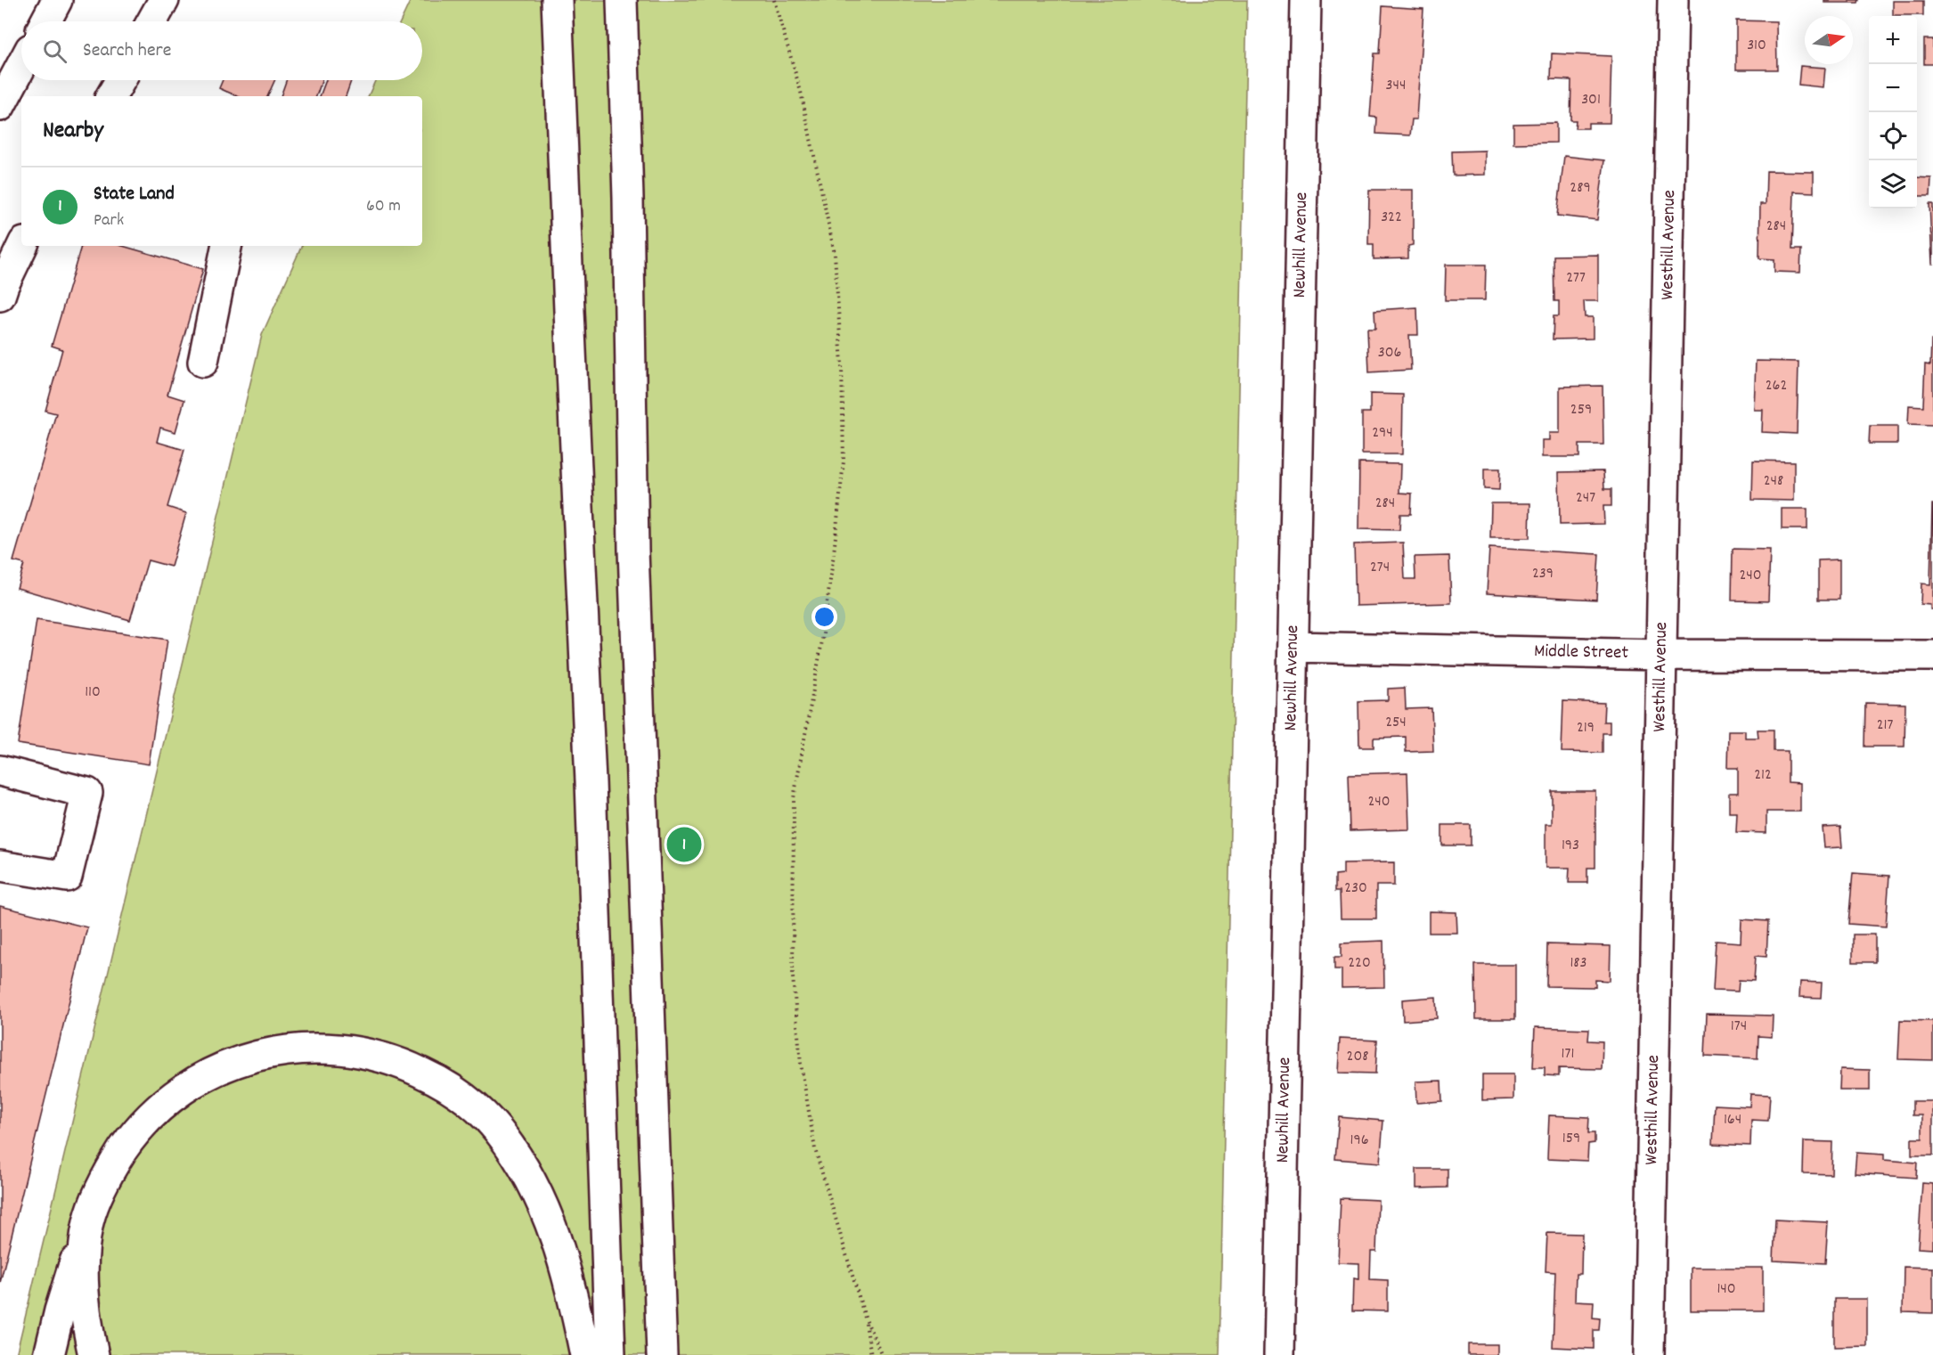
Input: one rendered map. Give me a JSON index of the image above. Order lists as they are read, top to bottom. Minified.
{"streets":{"main road":["Newhill Avenue","Westhill Avenue","Middle Street"]},"crossings":[["Newhill Avenue","Middle Street"],["Westhill Avenue","Middle Street"]],"house_numbers":["310","344","301","289","322","284","277","306","262","259","294","248","247","284","274","239","240","110","254","217","219","212","240","193","230","220","183","174","171","208","164","159","196","140"],"north":"right","page":{"map_buttons":["+","−"],"search":"Search here","heading":"Nearby","list":[{"mark":"1","name":"State Land","note":"Park","value":"60 m"}],"pins":"1"}}
